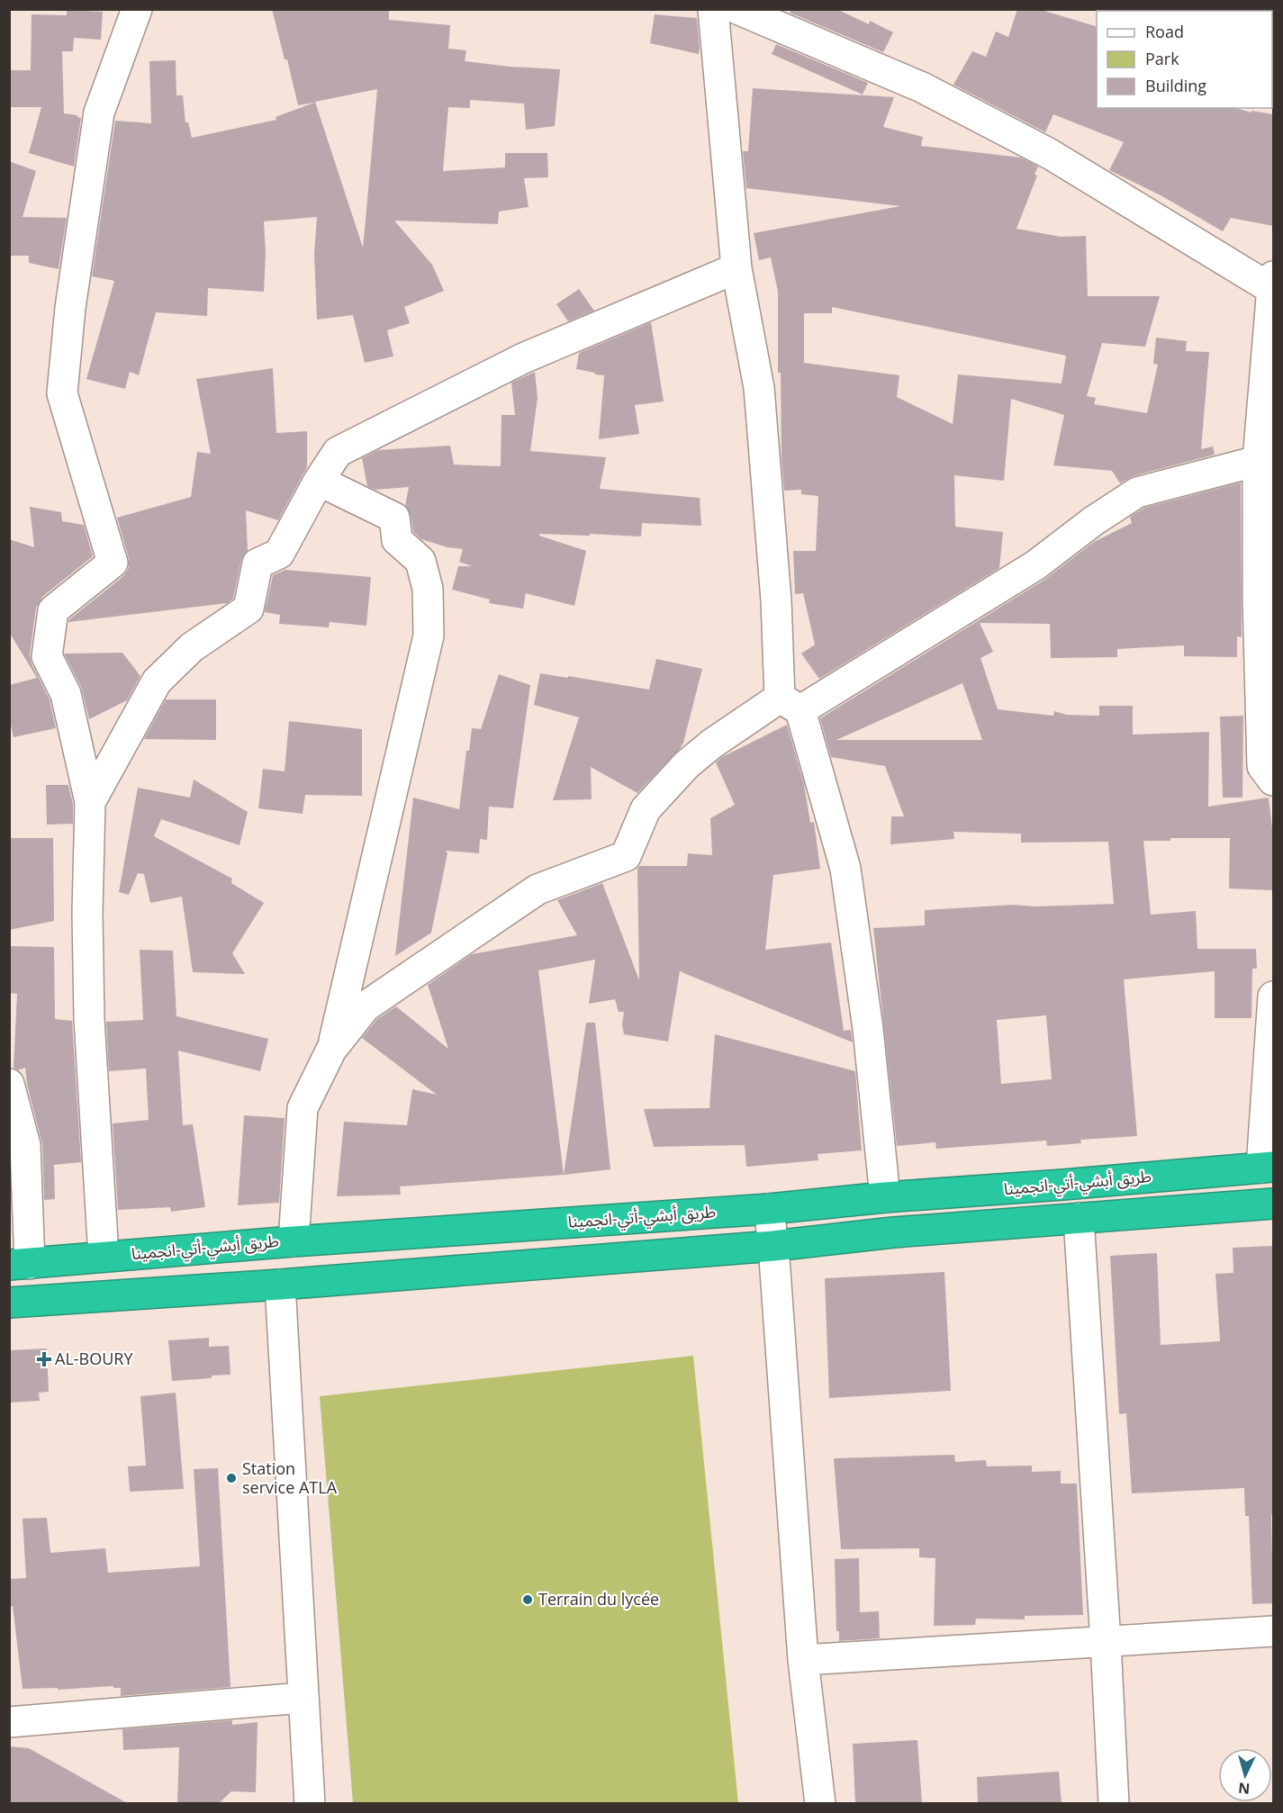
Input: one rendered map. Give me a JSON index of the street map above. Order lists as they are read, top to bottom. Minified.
{"streets":{"highway":["طريق أبشي-أتي-انجمينا"]},"places":{"health":["AL-BOURY"],"other":["Station service ATLA","Terrain du lycée"]},"legend":["Road","Park","Building"],"north":"bottom"}
